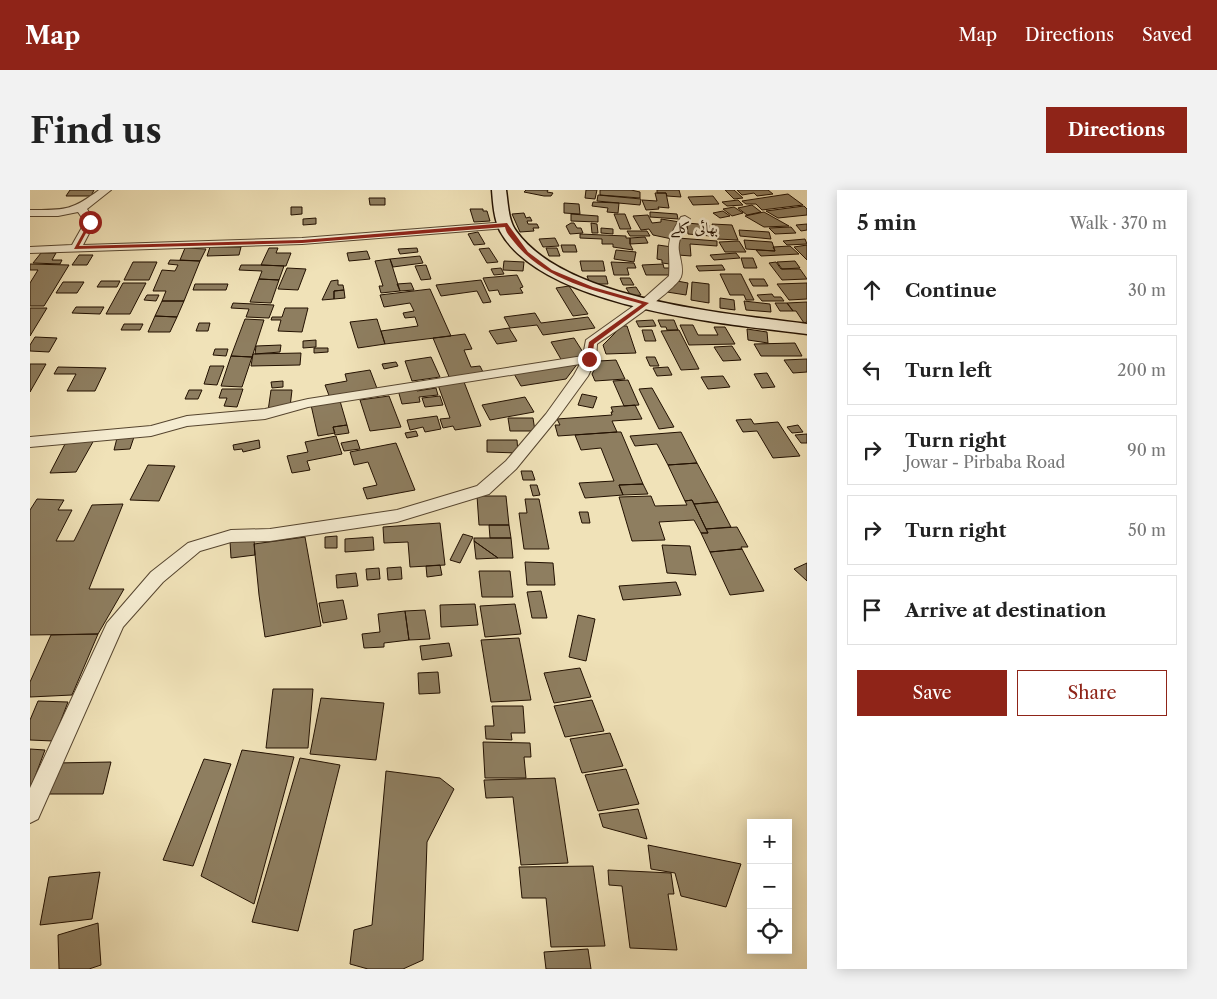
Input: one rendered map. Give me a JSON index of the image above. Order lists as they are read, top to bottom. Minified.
{"districts":["بھائی كلے"],"page":{"header":"Map","nav":["Map","Directions","Saved"],"buttons":["Directions",["Save","Share"]],"title":"Find us","heading":["5 min","Walk · 370 m"],"list":[["Continue","30 m"],["Turn left","200 m"],["Turn right","Jowar - Pirbaba Road","90 m"],["Turn right","50 m"],"Arrive at destination"],"map_buttons":["+","−"]}}
